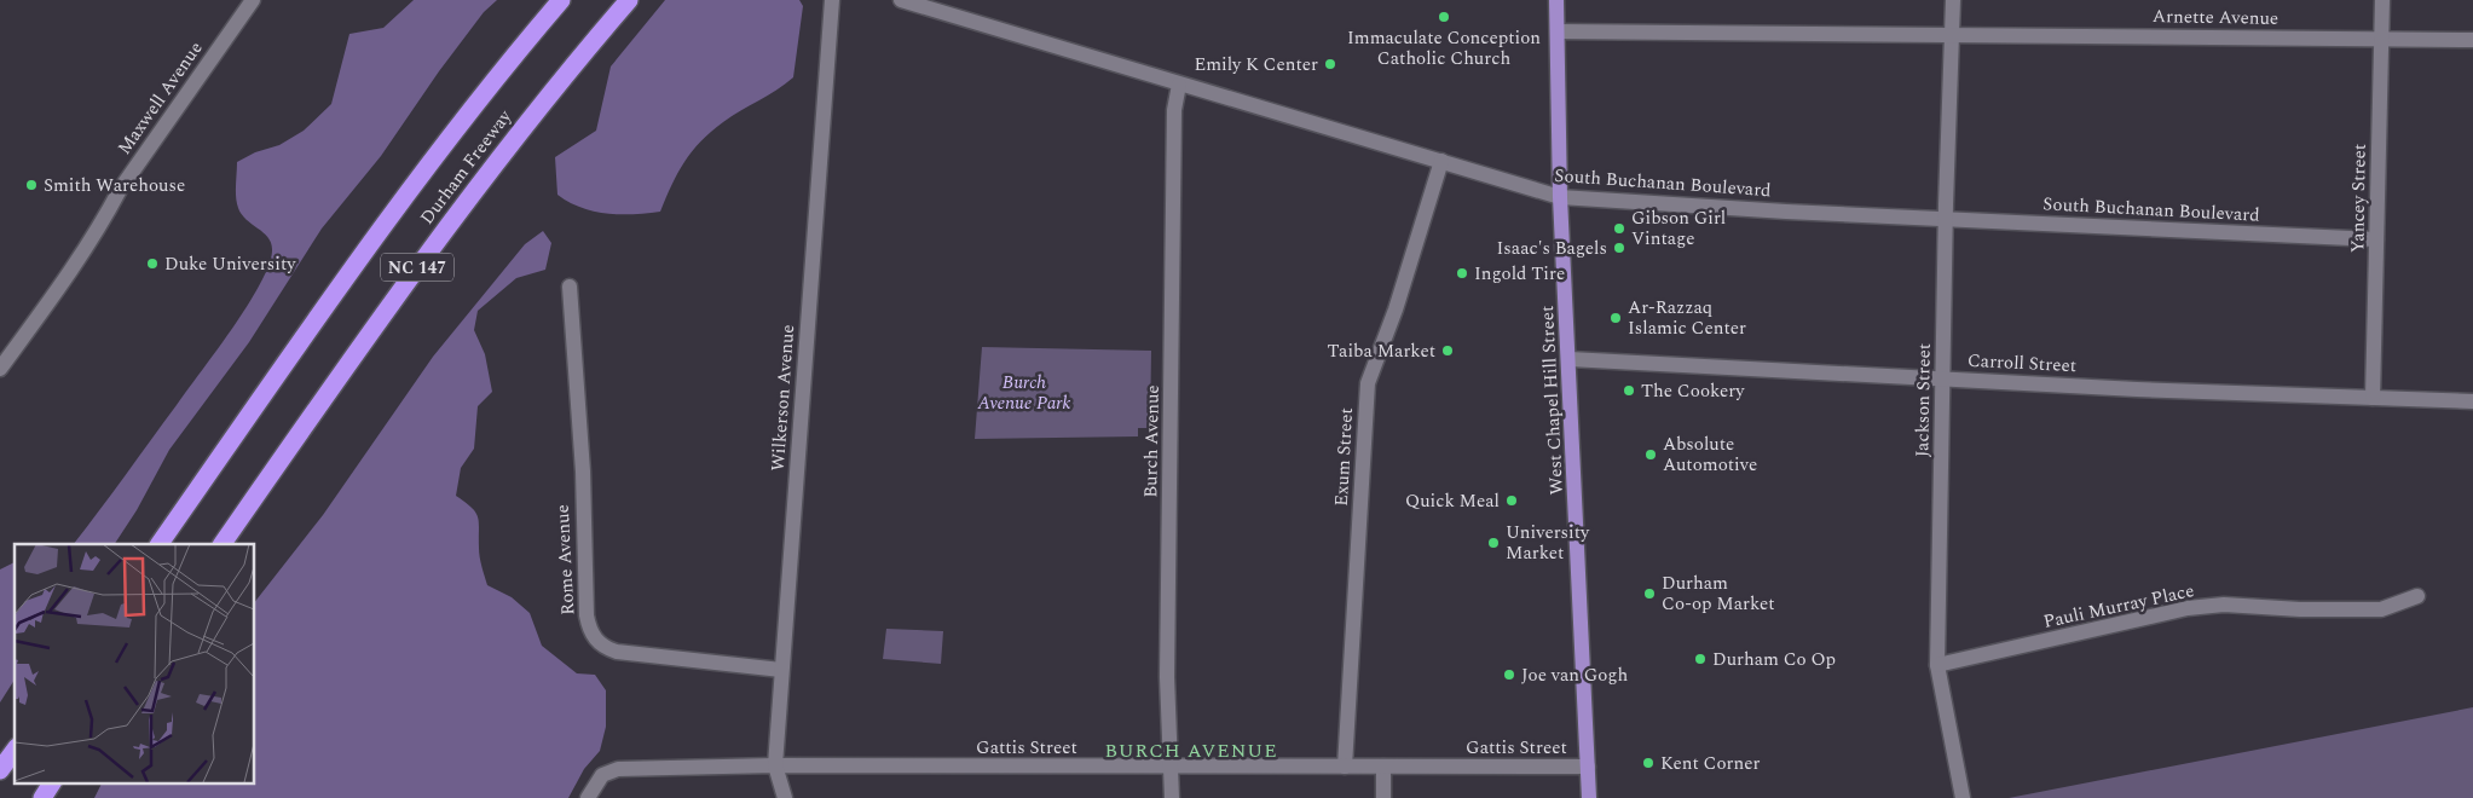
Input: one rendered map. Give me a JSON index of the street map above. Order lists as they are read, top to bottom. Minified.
{"streets":{"highway":["Durham Freeway","NC 147"],"main road":["West Chapel Hill Street"],"street":["Arnette Avenue","Maxwell Avenue","South Buchanan Boulevard","Yancey Street","Carroll Street","Wilkerson Avenue","Jackson Street","Burch Avenue","Exum Street","Rome Avenue","Pauli Murray Place","Gattis Street"]},"crossings":[["Arnette Avenue","Yancey Street"],["Arnette Avenue","West Chapel Hill Street"],["Arnette Avenue","Jackson Street"],["South Buchanan Boulevard","Yancey Street"],["South Buchanan Boulevard","West Chapel Hill Street"],["South Buchanan Boulevard","Jackson Street"],["South Buchanan Boulevard","Burch Avenue"],["South Buchanan Boulevard","Exum Street"],["Yancey Street","Carroll Street"],["Carroll Street","West Chapel Hill Street"],["Carroll Street","Jackson Street"],["Wilkerson Avenue","Rome Avenue"],["Wilkerson Avenue","Gattis Street"],["West Chapel Hill Street","Gattis Street"],["Jackson Street","Pauli Murray Place"],["Burch Avenue","Gattis Street"],["Exum Street","Gattis Street"]],"districts":["BURCH AVENUE"],"parks":["Burch Avenue Park"],"places":["Immaculate Conception Catholic Church","Emily K Center","Smith Warehouse","Gibson Girl Vintage","Isaac's Bagels","Duke University","Ingold Tire","Ar-Razzaq Islamic Center","Taiba Market","The Cookery","Absolute Automotive","Quick Meal","University Market","Durham Co-op Market","Durham Co Op","Joe van Gogh","Kent Corner"]}
